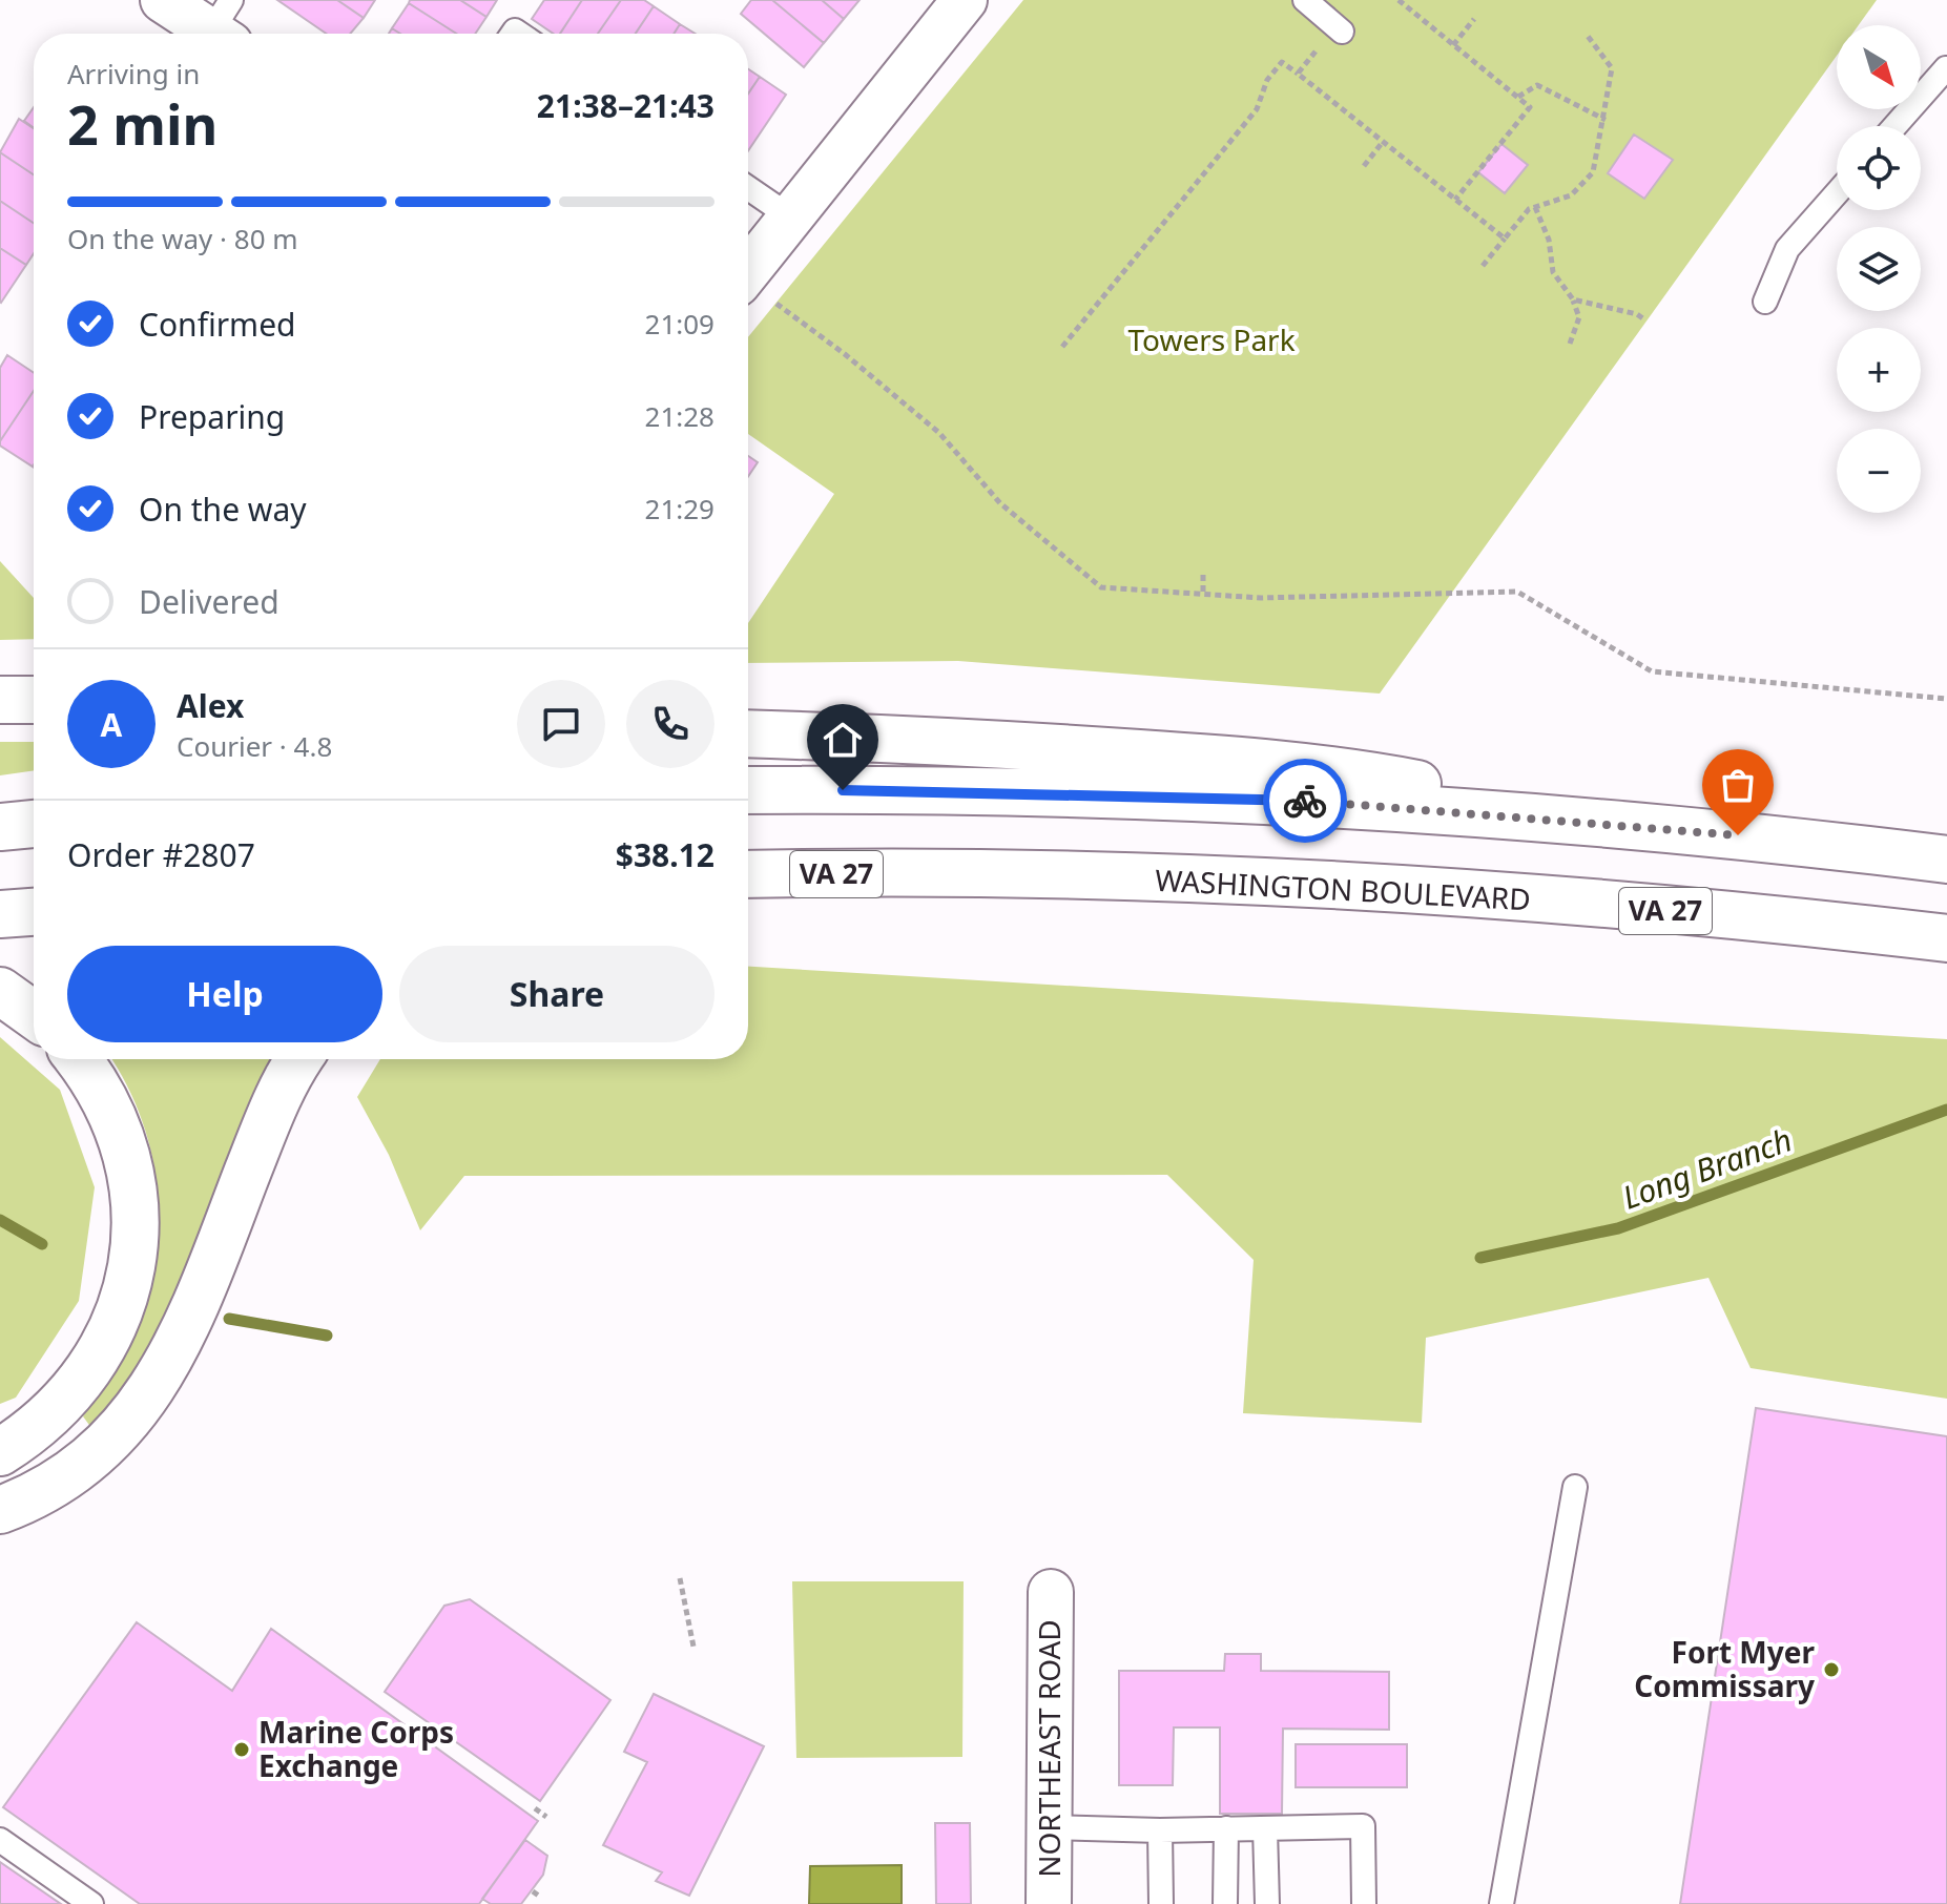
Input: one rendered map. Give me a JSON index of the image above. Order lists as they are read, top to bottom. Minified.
{"streets":{"highway":["VA 27","WASHINGTON BOULEVARD"],"street":["NORTHEAST ROAD"]},"water":["Long Branch"],"parks":["Towers Park"],"places":["Fort Myer Commissary","Marine Corps Exchange"],"north":"bottom right","page":{"map_buttons":["+","−"],"heading":["2 min","Arriving in","21:38–21:43"],"panel":["Alex","Courier · 4.8","Order #2807","$38.12"],"bar":"On the way · 80 m","list":[["Confirmed","21:09"],["Preparing","21:28"],["On the way","21:29"],"Delivered"],"round":"A","buttons":["Help","Share"]}}
